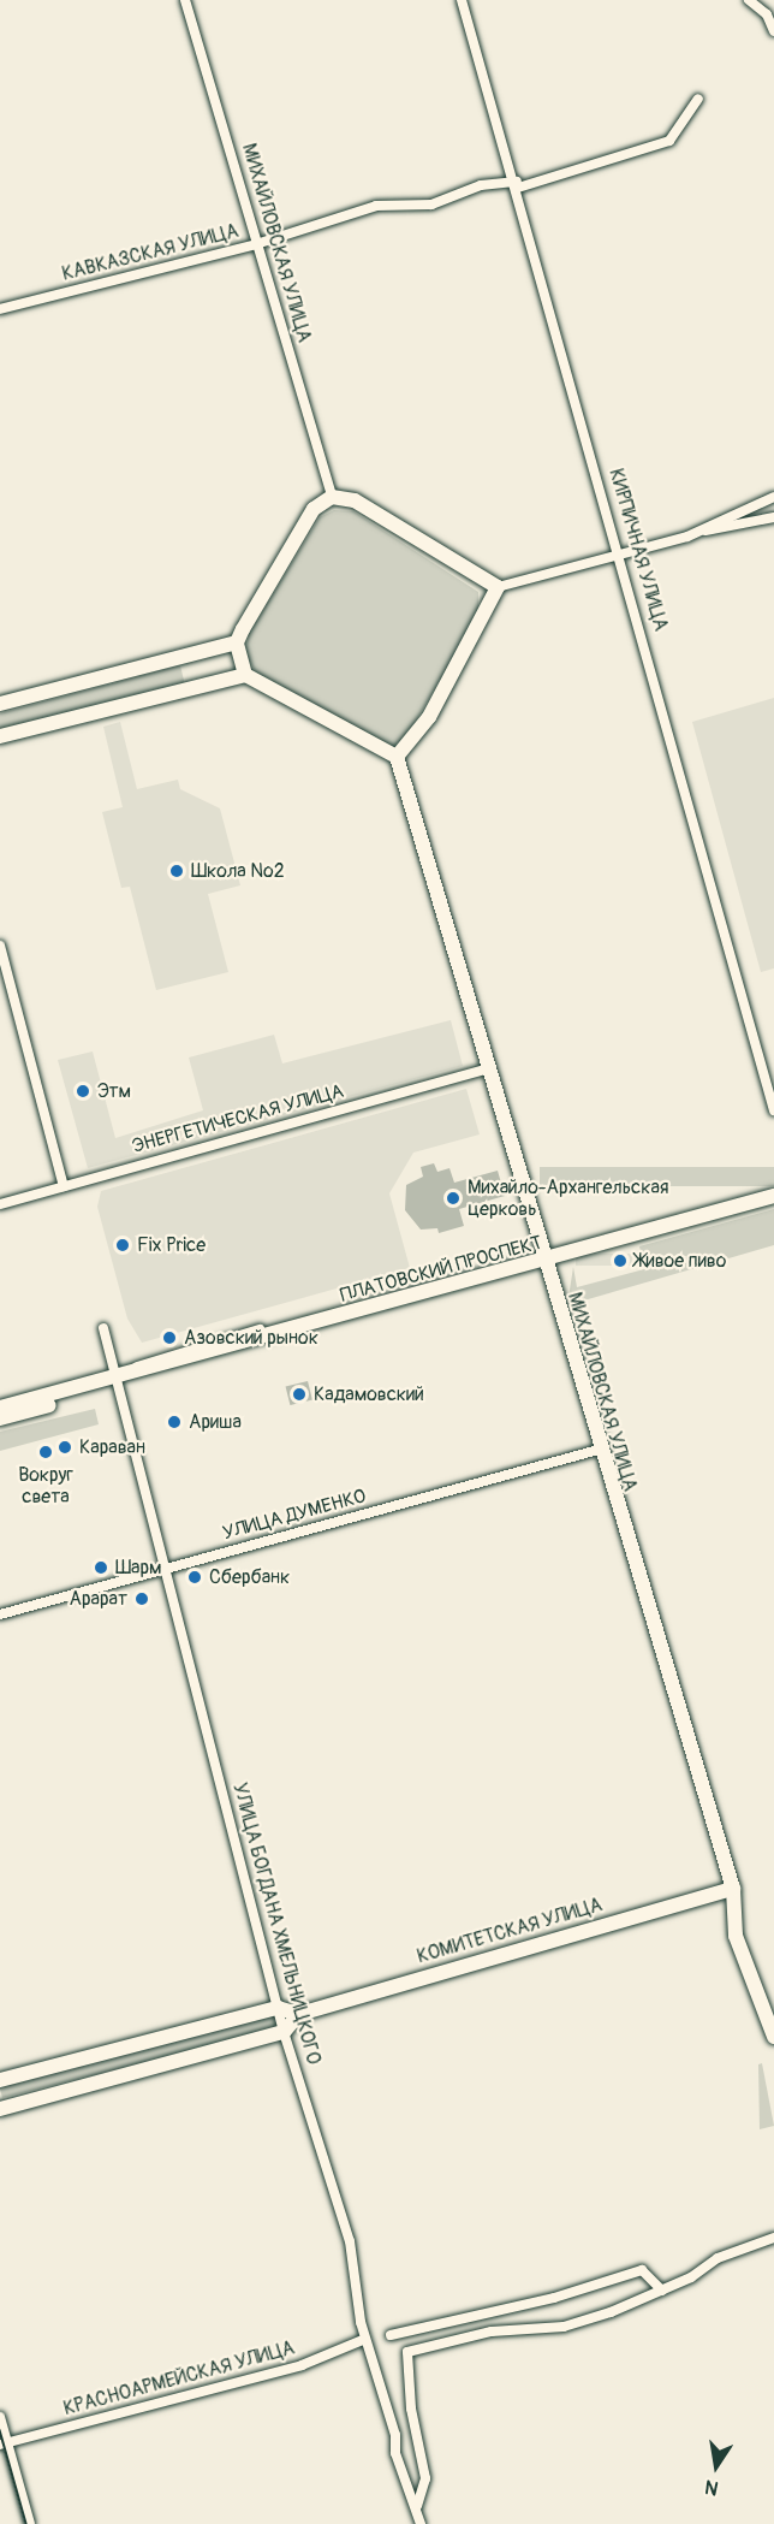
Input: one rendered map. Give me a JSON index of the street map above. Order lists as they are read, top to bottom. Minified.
{"streets":{"street":["МИХАЙЛОВСКАЯ УЛИЦА","КАВКАЗСКАЯ УЛИЦА","КИРПИЧНАЯ УЛИЦА","ЭНЕРГЕТИЧЕСКАЯ УЛИЦА","ПЛАТОВСКИЙ ПРОСПЕКТ","УЛИЦА ДУМЕНКО","УЛИЦА БОГДАНА ХМЕЛЬНИЦКОГО","КОМИТЕТСКАЯ УЛИЦА","КРАСНОАРМЕЙСКАЯ УЛИЦА"]},"crossings":[["МИХАЙЛОВСКАЯ УЛИЦА","КАВКАЗСКАЯ УЛИЦА"],["МИХАЙЛОВСКАЯ УЛИЦА","ЭНЕРГЕТИЧЕСКАЯ УЛИЦА"],["МИХАЙЛОВСКАЯ УЛИЦА","ПЛАТОВСКИЙ ПРОСПЕКТ"],["МИХАЙЛОВСКАЯ УЛИЦА","УЛИЦА ДУМЕНКО"],["МИХАЙЛОВСКАЯ УЛИЦА","КОМИТЕТСКАЯ УЛИЦА"],["КАВКАЗСКАЯ УЛИЦА","КИРПИЧНАЯ УЛИЦА"],["ПЛАТОВСКИЙ ПРОСПЕКТ","УЛИЦА БОГДАНА ХМЕЛЬНИЦКОГО"],["УЛИЦА ДУМЕНКО","УЛИЦА БОГДАНА ХМЕЛЬНИЦКОГО"],["УЛИЦА БОГДАНА ХМЕЛЬНИЦКОГО","КРАСНОАРМЕЙСКАЯ УЛИЦА"]],"places":["Школа №2","Этм","Михайло-Архангельская церковь","Fix Price","Живое пиво","Азовский рынок","Кадамовский","Ариша","Караван","Вокруг света","Шарм","Сбербанк","Арарат"],"north":"bottom"}
